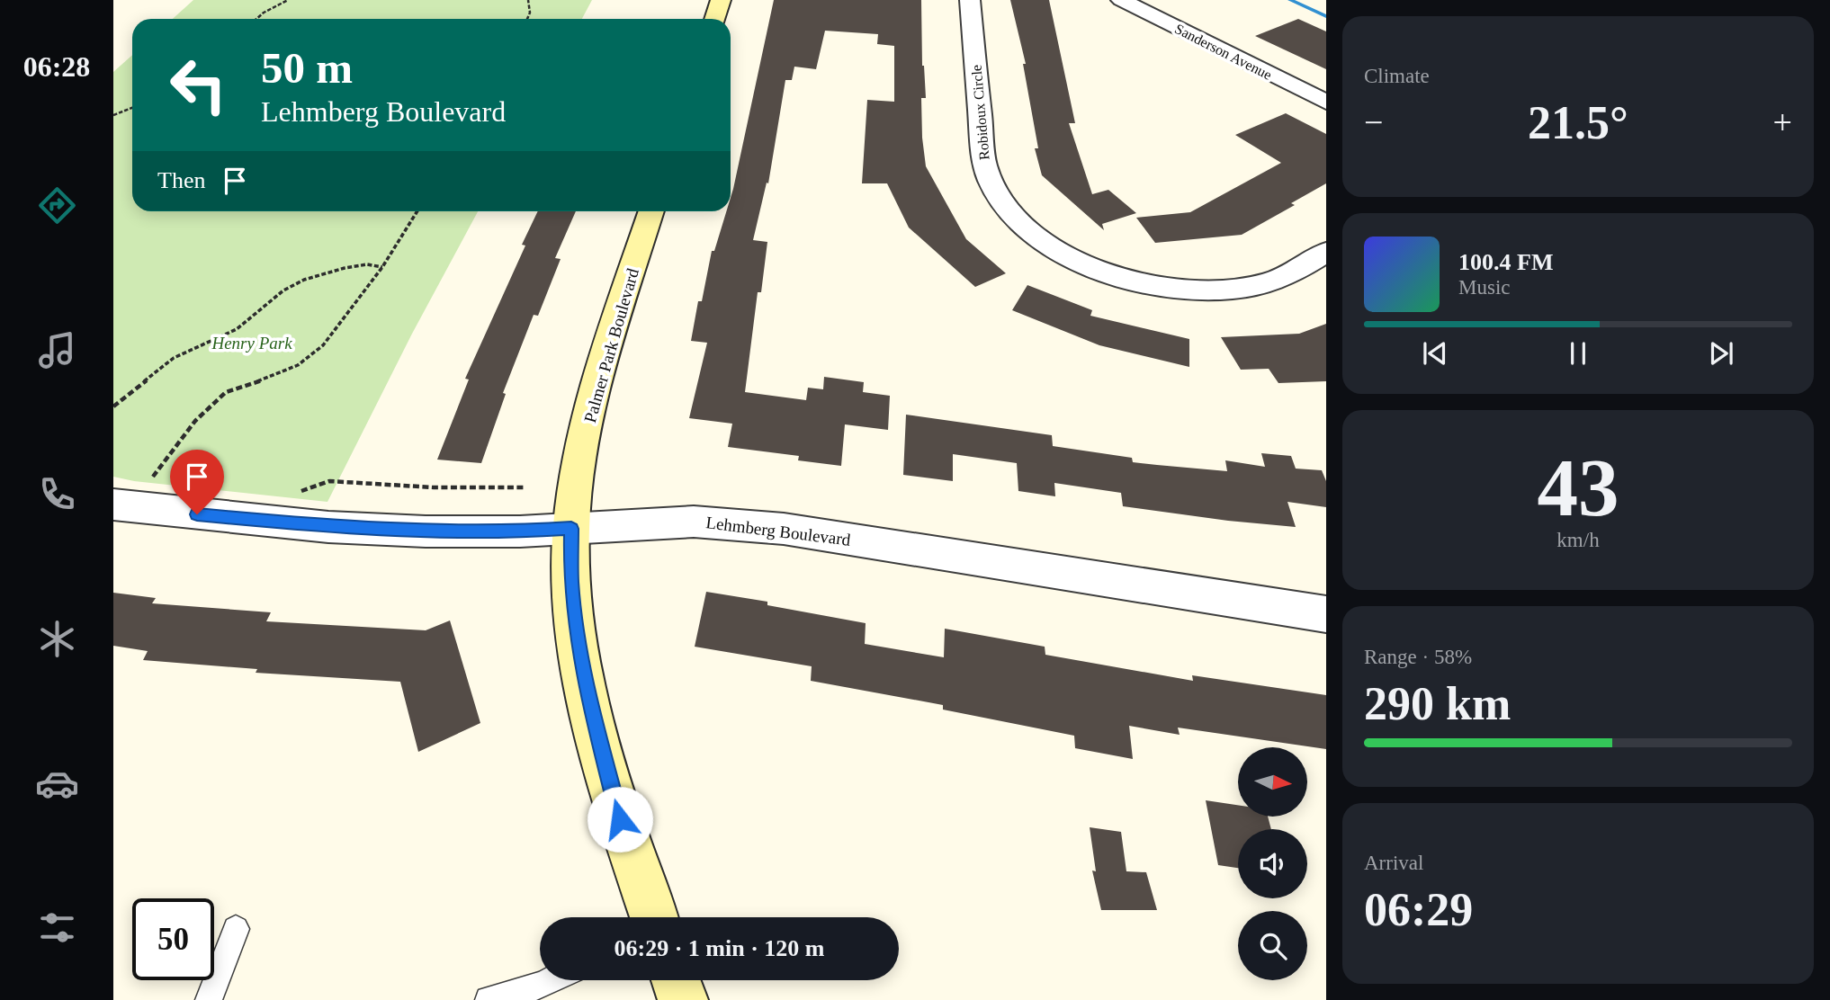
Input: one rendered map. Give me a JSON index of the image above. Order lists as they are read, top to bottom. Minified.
{"streets":{"main road":["Palmer Park Boulevard"],"street":["Sanderson Avenue","Robidoux Circle","Lehmberg Boulevard"]},"crossings":[["Palmer Park Boulevard","Lehmberg Boulevard"]],"parks":["Henry Park"],"north":"right","page":{"tabs":"06:28","tile":["Climate",["43","km/h"],["Range · 58%","290 km"],["Arrival","06:29"]],"turn":["50 m","Lehmberg Boulevard"],"heat":["−","21.5°","+"],"then":"Then","song":["100.4 FM","Music"],"limit":"50","trip":"06:29 · 1 min · 120 m"}}
